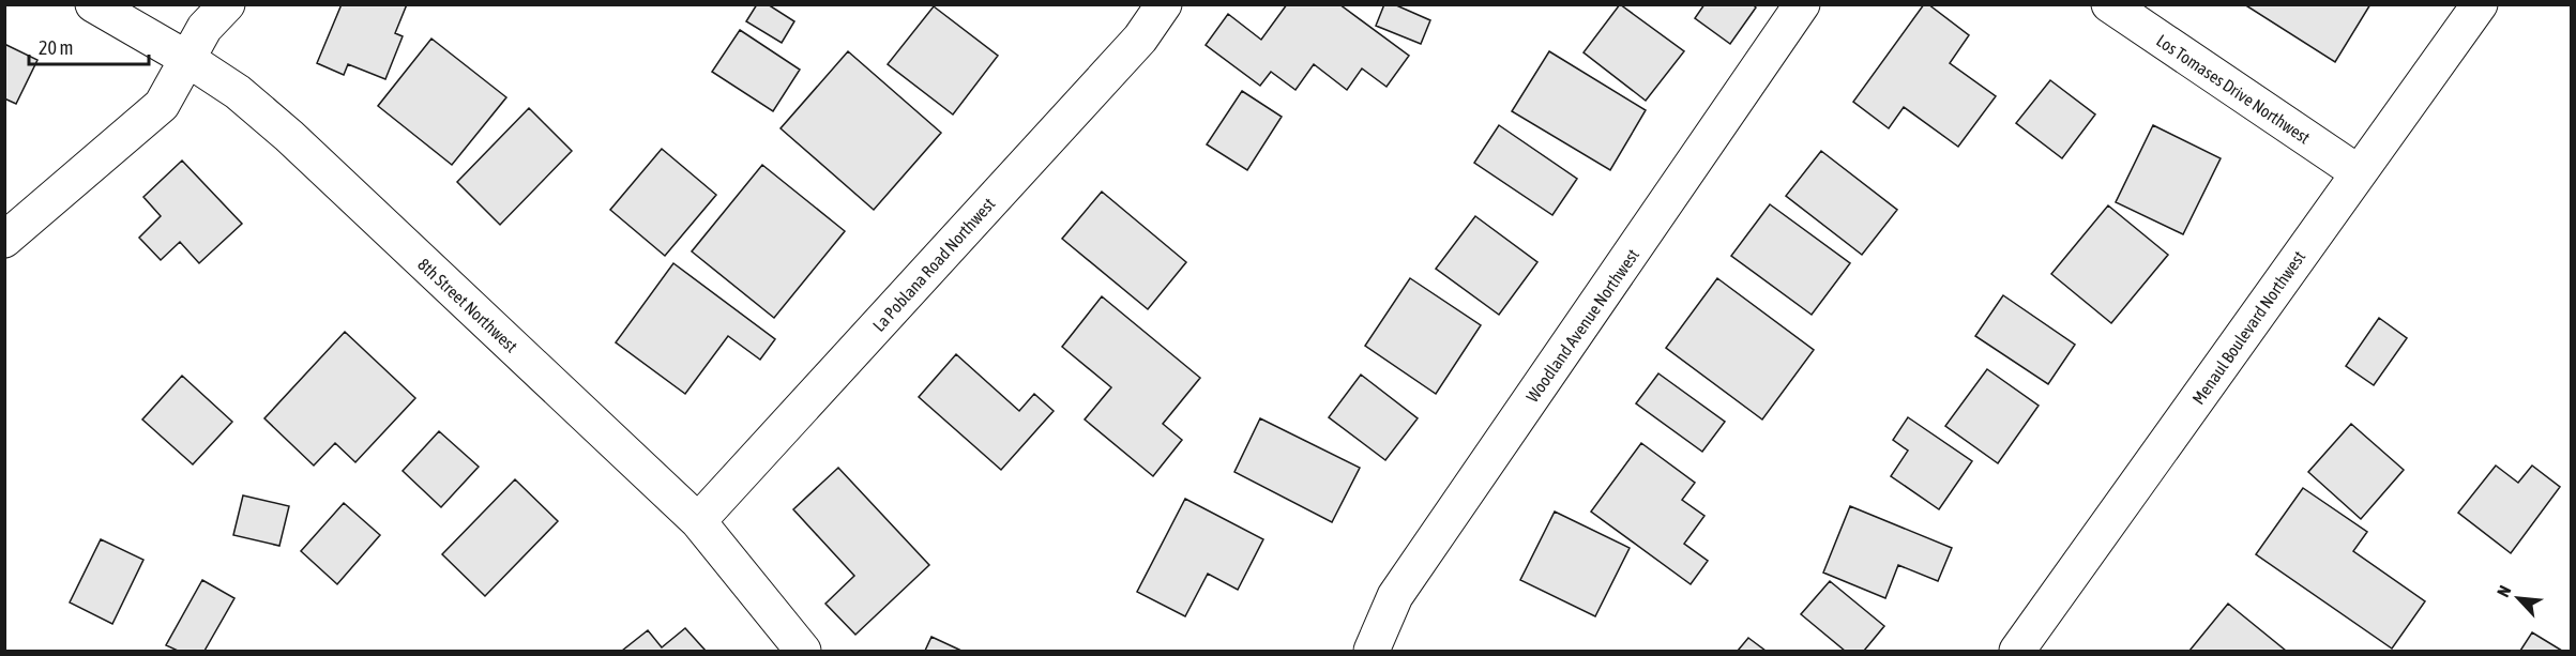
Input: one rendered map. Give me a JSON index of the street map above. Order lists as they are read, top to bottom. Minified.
{"streets":{"street":["Los Tomases Drive Northwest","La Poblana Road Northwest","8th Street Northwest","Woodland Avenue Northwest","Menaul Boulevard Northwest"]},"crossings":[["Los Tomases Drive Northwest","Menaul Boulevard Northwest"],["La Poblana Road Northwest","8th Street Northwest"]],"scale_bar":"20 m","north":"top left"}
